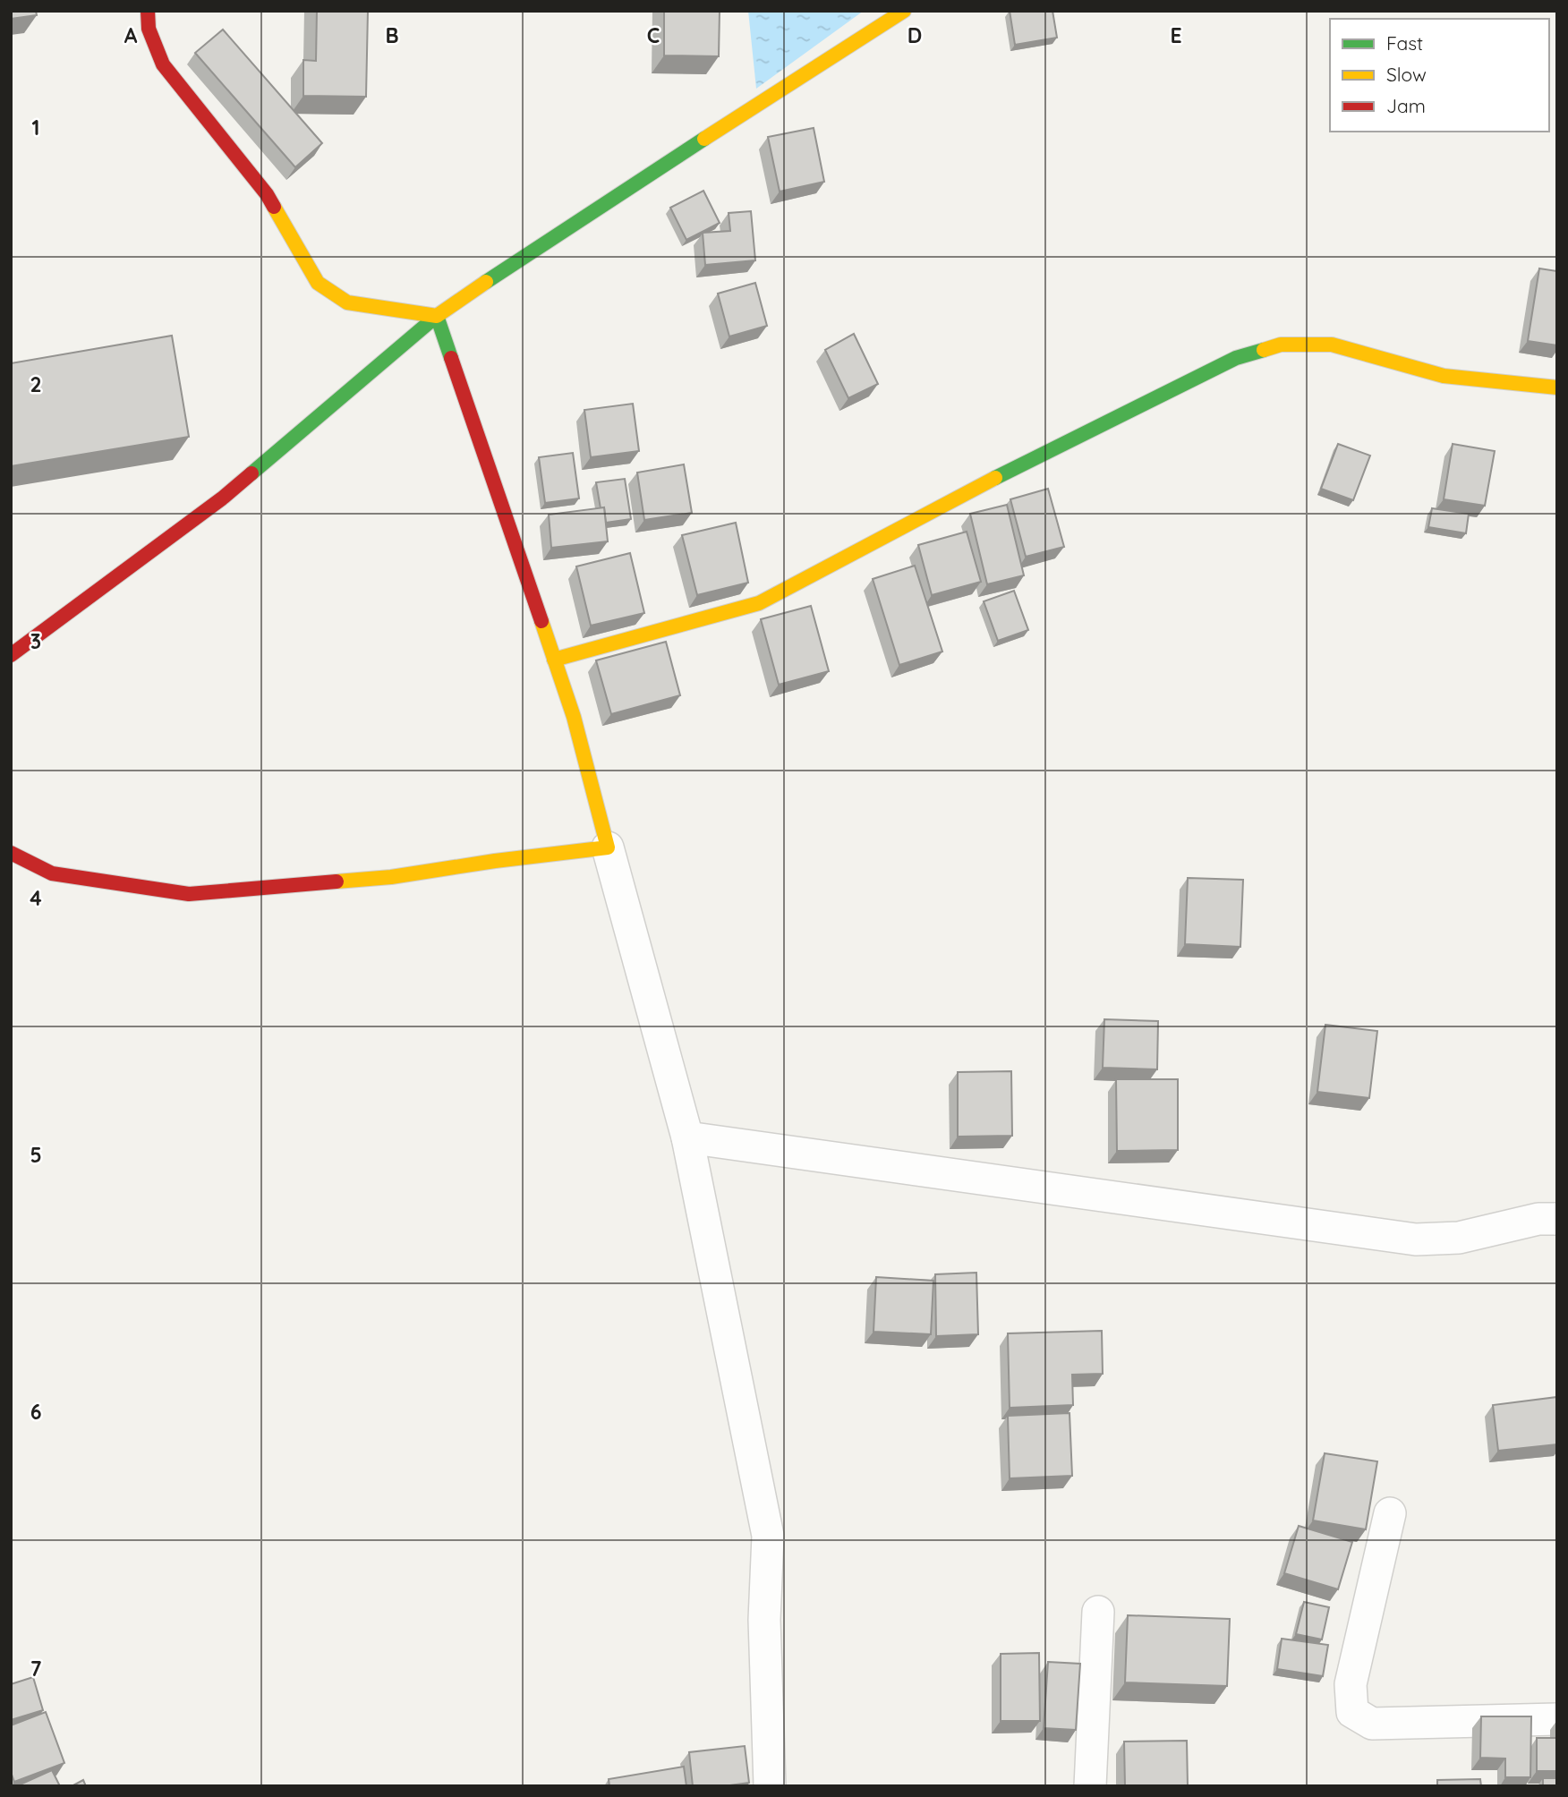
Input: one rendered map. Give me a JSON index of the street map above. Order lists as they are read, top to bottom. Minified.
{"legend":["Fast","Slow","Jam"],"grid":{"columns":["A","B","C","D","E"],"rows":["1","2","3","4","5","6","7"]}}
